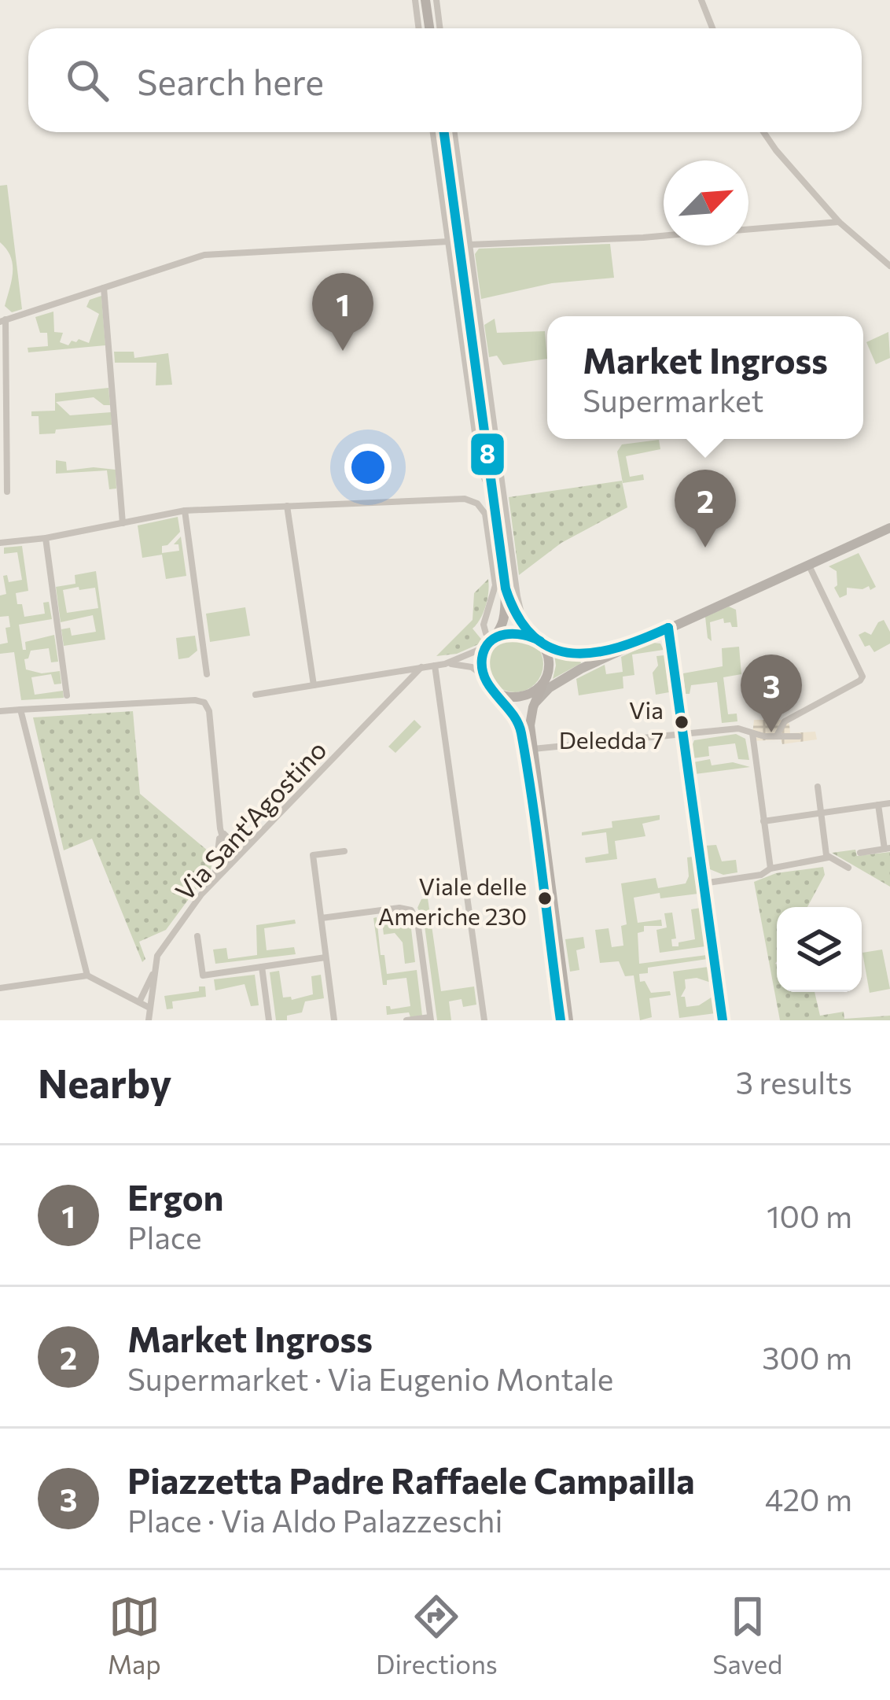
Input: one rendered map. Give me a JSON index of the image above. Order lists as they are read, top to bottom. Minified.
{"streets":{"street":["Via Sant'Agostino"]},"places":["Via Deledda 7","Viale delle Americhe 230"],"lines":["transit line 8"],"north":"top right","page":{"search":"Search here","pins":["1","2","3"],"popup":["Market Ingross","Supermarket"],"heading":["Nearby","3 results"],"list":[{"mark":"1","name":"Ergon","note":"Place","value":"100 m"},{"mark":"2","name":"Market Ingross","note":"Supermarket · Via Eugenio Montale","value":"300 m"},{"mark":"3","name":"Piazzetta Padre Raffaele Campailla","note":"Place · Via Aldo Palazzeschi","value":"420 m"}],"nav":["Map","Directions","Saved"]}}
